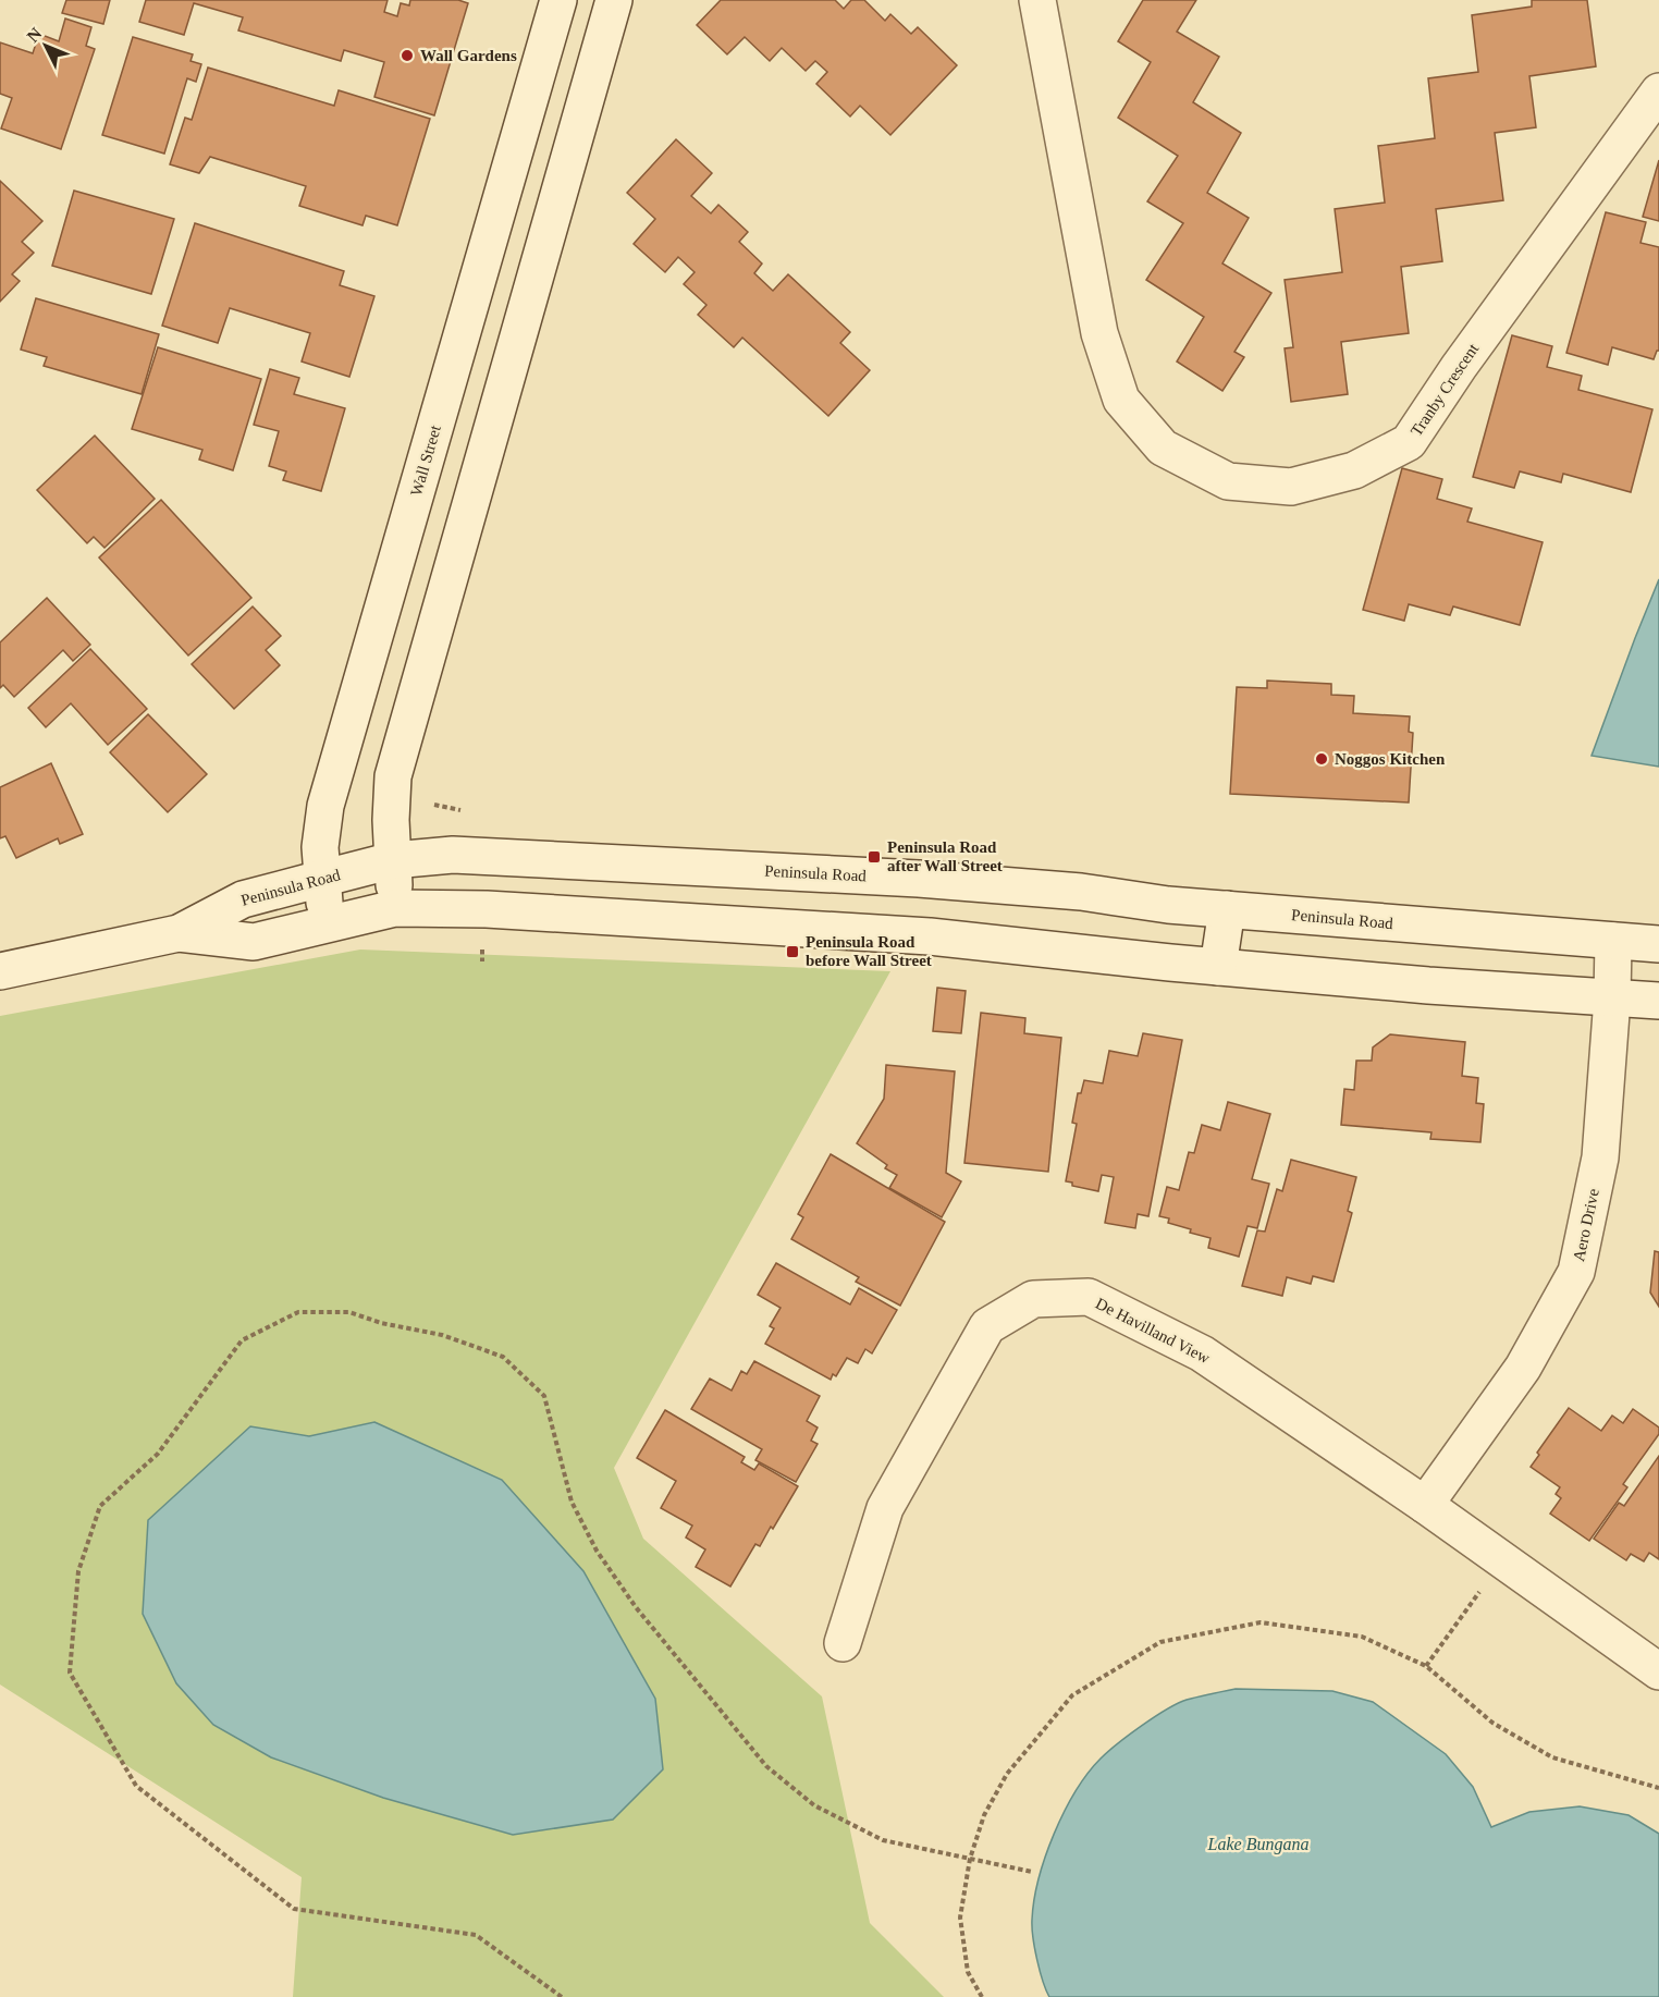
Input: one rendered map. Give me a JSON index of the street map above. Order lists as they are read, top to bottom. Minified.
{"streets":{"street":["Tranby Crescent","Wall Street","Peninsula Road","Aero Drive","De Havilland View"]},"crossings":[["Wall Street","Peninsula Road"],["Peninsula Road","Aero Drive"],["Aero Drive","De Havilland View"]],"water":["Lake Bungana"],"places":{"other":["Wall Gardens","Noggos Kitchen"],"transit":["Peninsula Road after Wall Street","Peninsula Road before Wall Street"]},"north":"top left"}
